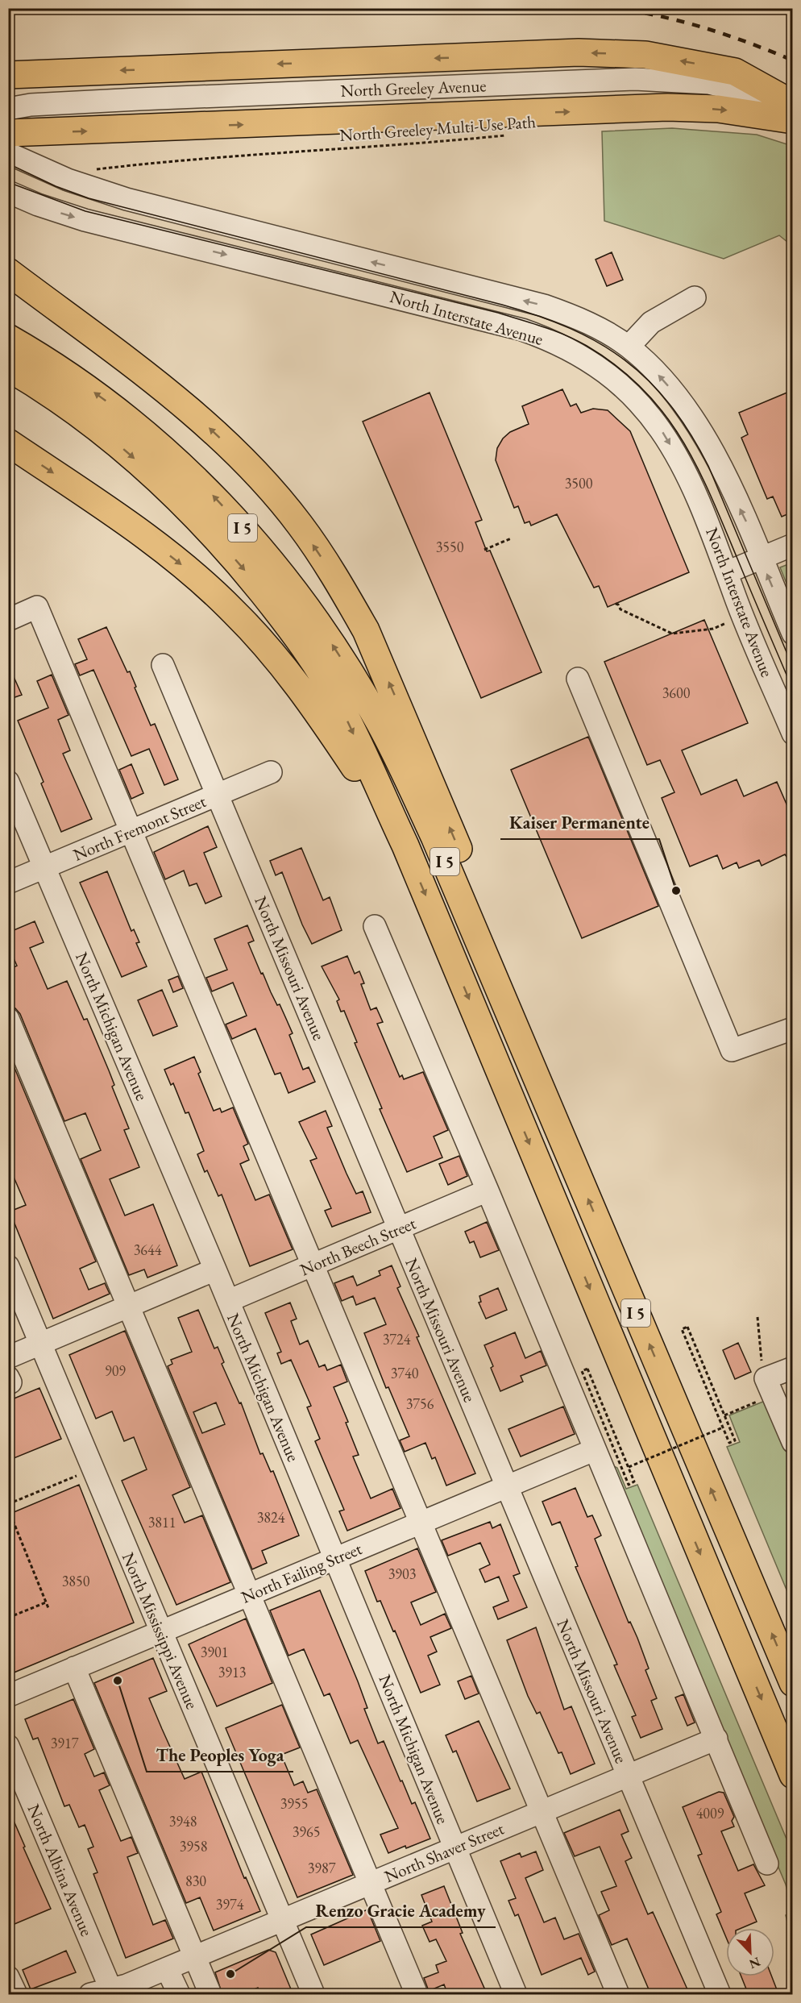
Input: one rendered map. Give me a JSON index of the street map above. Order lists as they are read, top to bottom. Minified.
{"streets":{"highway":["I 5"],"street":["North Greeley Avenue","North Interstate Avenue","North Fremont Street","North Missouri Avenue","North Michigan Avenue","North Beech Street","North Failing Street","North Mississippi Avenue","North Shaver Street","North Albina Avenue"],"path":["North Greeley Multi-Use Path"]},"crossings":[["North Fremont Street","North Missouri Avenue"],["North Fremont Street","North Michigan Avenue"],["North Missouri Avenue","North Beech Street"],["North Missouri Avenue","North Failing Street"],["North Missouri Avenue","North Shaver Street"],["North Michigan Avenue","North Beech Street"],["North Michigan Avenue","North Failing Street"],["North Michigan Avenue","North Shaver Street"],["North Failing Street","North Mississippi Avenue"],["North Mississippi Avenue","North Shaver Street"],["North Shaver Street","North Albina Avenue"]],"places":["Kaiser Permanente","The Peoples Yoga","Renzo Gracie Academy"],"house_numbers":["3500","3550","3600","3644","3724","909","3740","3756","3824","3811","3903","3850","3901","3913","3917","3955","4009","3948","3965","3958","3987","830","3974"],"north":"bottom right"}
